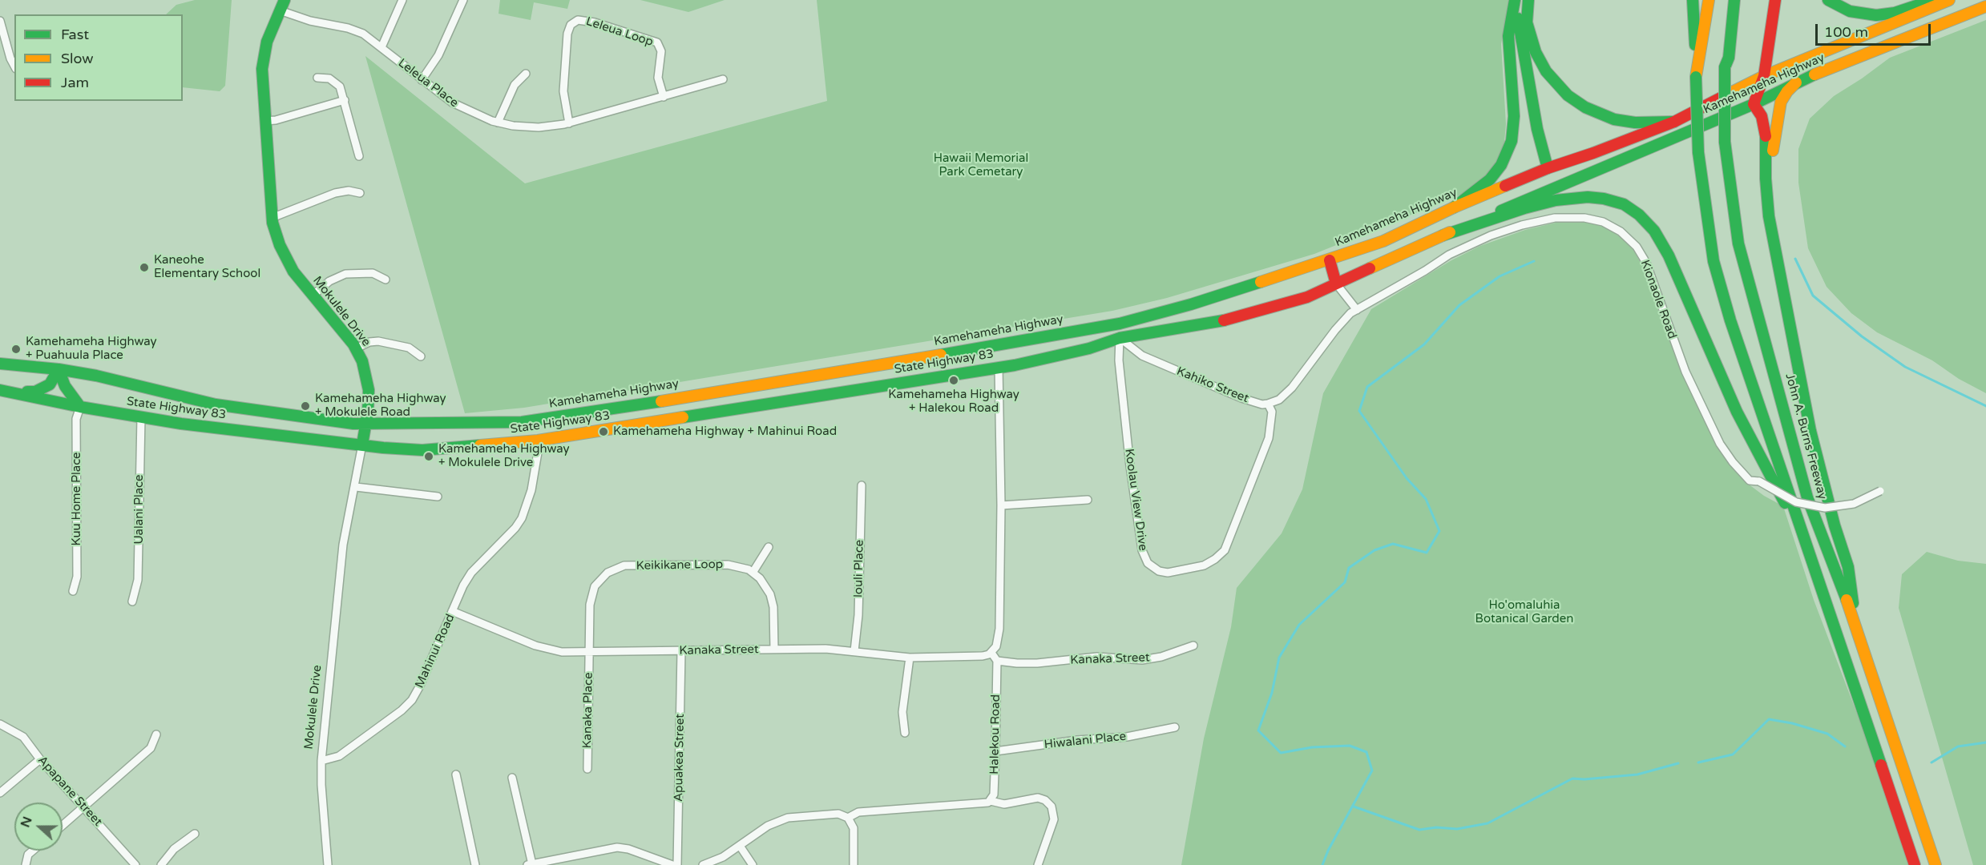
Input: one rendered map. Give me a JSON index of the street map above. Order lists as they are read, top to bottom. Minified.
{"streets":{"main road":["Kamehameha Highway","Mokulele Drive","State Highway 83","John A. Burns Freeway"],"street":["Leleua Loop","Leleua Place","Kionaole Road","Kahiko Street","Kuu Home Place","Koolau View Drive","Ualani Place","Keikikane Loop","Iouli Place","Kanaka Street","Mahinui Road","Kanaka Place","Halekou Road","Hiwalani Place","Apuakea Street","Apapane Street"]},"crossings":[["Leleua Loop","Leleua Place"],["Leleua Place","Mokulele Drive"],["Kamehameha Highway","Mokulele Drive"],["Kamehameha Highway","State Highway 83"],["Kamehameha Highway","Kahiko Street"],["Kamehameha Highway","Koolau View Drive"],["Mokulele Drive","State Highway 83"],["Mokulele Drive","Mahinui Road"],["State Highway 83","Kahiko Street"],["State Highway 83","Kuu Home Place"],["State Highway 83","Koolau View Drive"],["State Highway 83","Ualani Place"],["State Highway 83","Mahinui Road"],["Kahiko Street","Koolau View Drive"],["Keikikane Loop","Kanaka Street"],["Keikikane Loop","Kanaka Place"],["Iouli Place","Kanaka Street"],["Kanaka Street","Mahinui Road"],["Kanaka Street","Kanaka Place"],["Kanaka Street","Halekou Road"],["Kanaka Street","Apuakea Street"],["Halekou Road","Hiwalani Place"]],"parks":["Hawaii Memorial Park Cemetary","Ho'omaluhia Botanical Garden"],"places":["Kaneohe Elementary School","Kamehameha Highway + Puahuula Place","Kamehameha Highway + Halekou Road","Kamehameha Highway + Mokulele Road","Kamehameha Highway + Mahinui Road","Kamehameha Highway + Mokulele Drive"],"legend":["Fast","Slow","Jam"],"scale_bar":"100 m","north":"left"}
